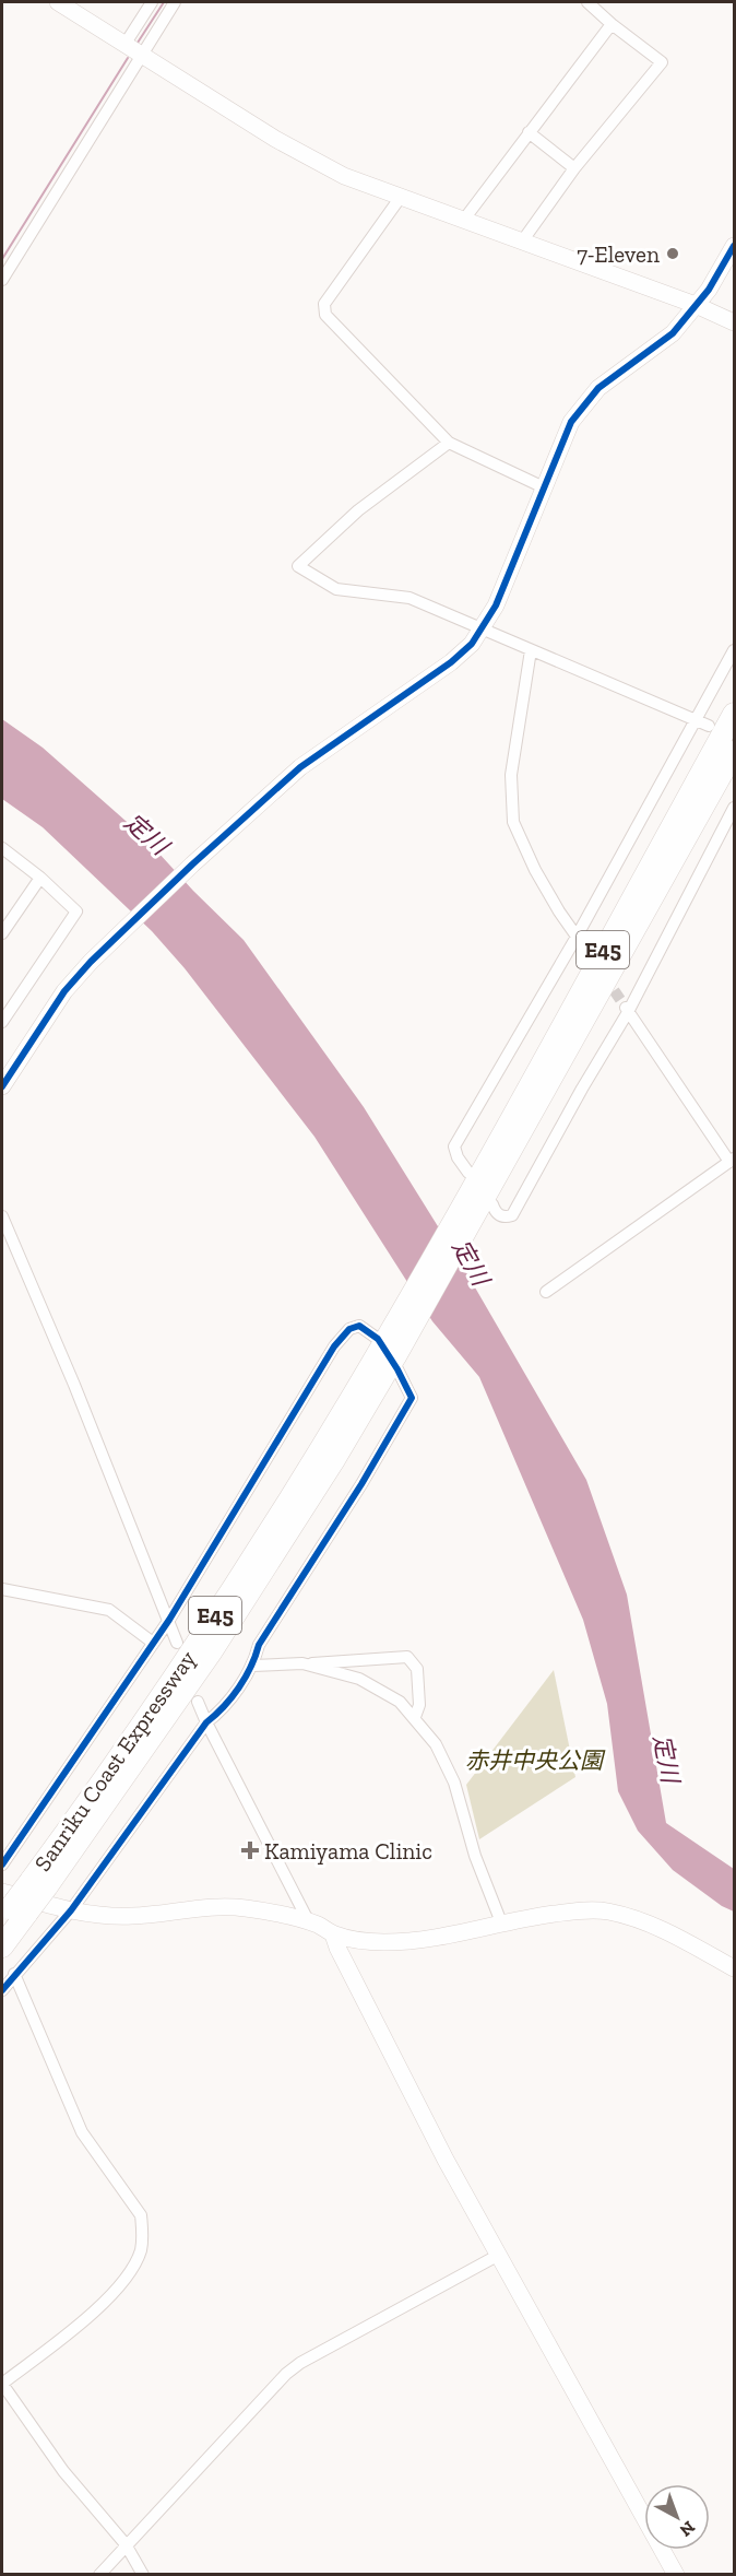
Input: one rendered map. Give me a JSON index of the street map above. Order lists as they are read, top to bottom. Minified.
{"streets":{"highway":["E45","Sanriku Coast Expressway"]},"water":["定川"],"parks":["赤井中央公園"],"places":{"other":["7-Eleven"],"health":["Kamiyama Clinic"]},"north":"bottom right"}
